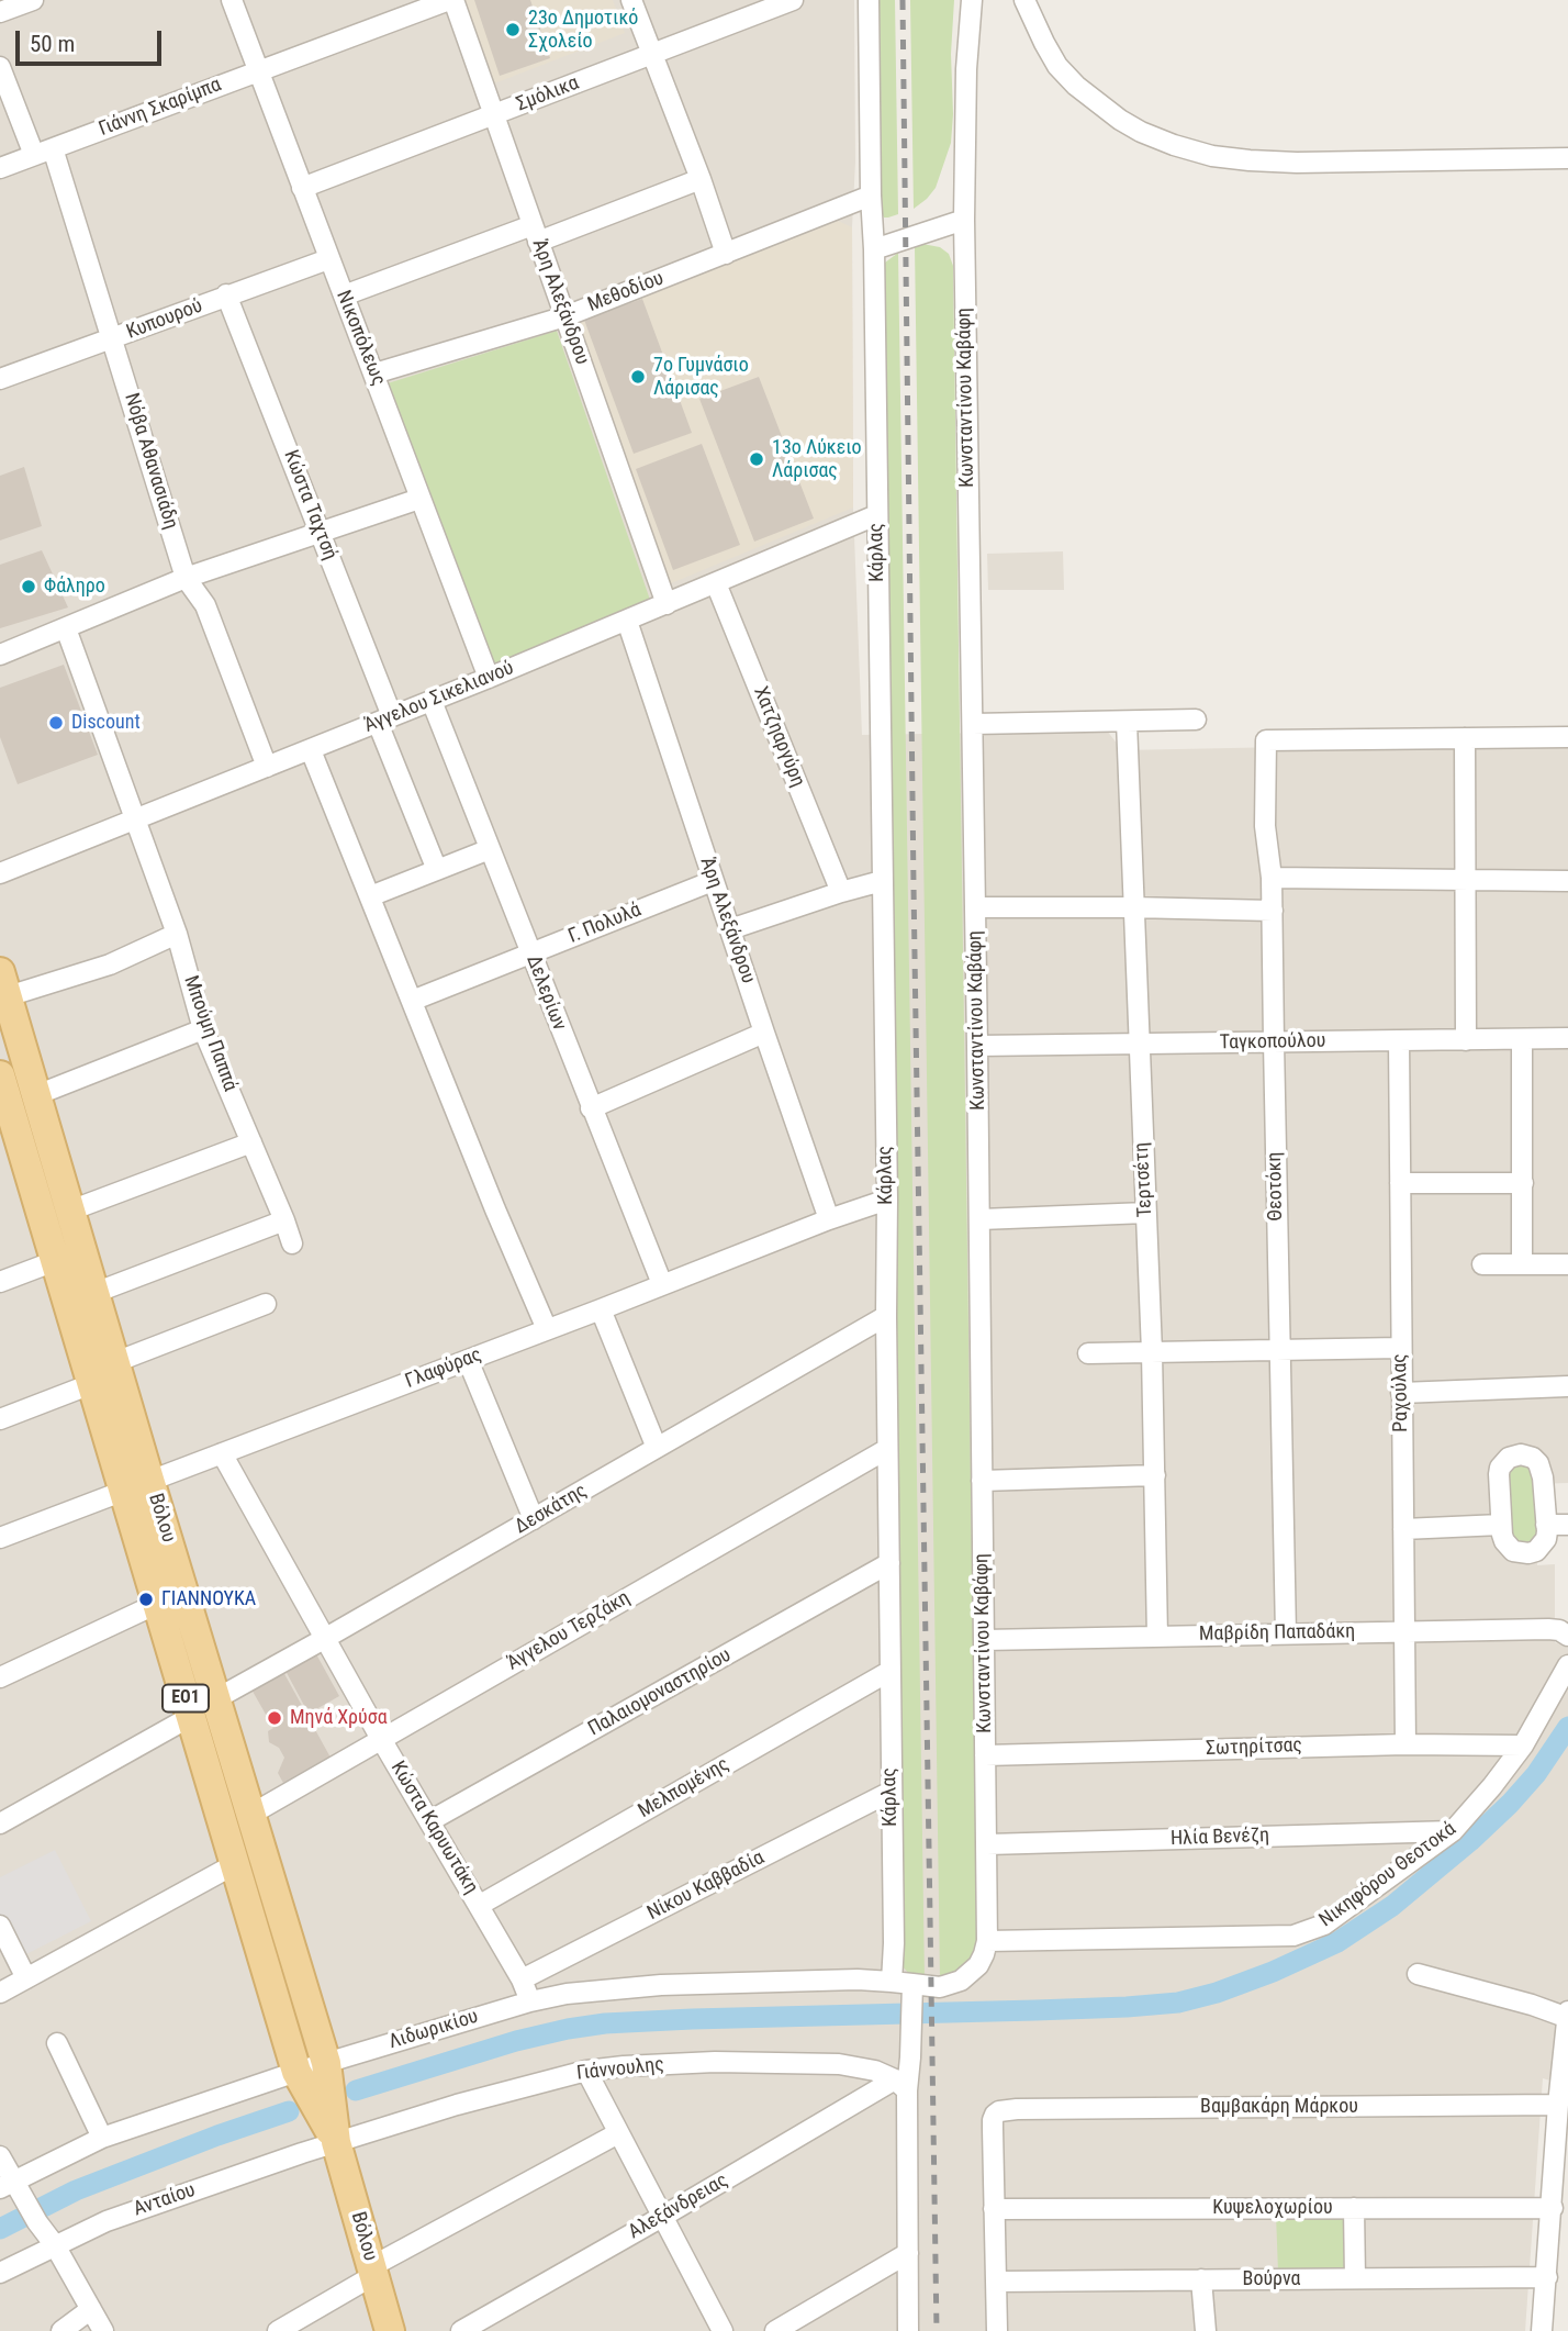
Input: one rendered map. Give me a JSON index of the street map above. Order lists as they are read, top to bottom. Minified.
{"streets":{"main road":["Βόλου","ΕΟ1"],"street":["Σμόλικα","Γιάννη Σκαρίμπα","Μεθοδίου","Άρη Αλεξάνδρου","Κυπουρού","Νικοπόλεως","Κωνσταντίνου Καβάφη","Νόβα Αθανασιάδη","Κώστα Ταχτσή","Κάρλας","Άγγελου Σικελιανού","Χατζηαργύρη","Γ. Πολυλά","Δελερίων","Μπούμη Παππά","Ταγκοπούλου","Τερτσέτη","Θεοτόκη","Γλαφύρας","Ραχούλας","Δεσκάτης","Άγγελου Τερζάκη","Μαβρίδη Παπαδάκη","Παλαιομοναστηρίου","Σωτηρίτσας","Μελπομένης","Κώστα Καρυωτάκη","Ηλία Βενέζη","Νικηφόρου Θεοτοκά","Νίκου Καββαδία","Λιδωρικίου","Γιάννουλης","Βαμβακάρη Μάρκου","Ανταίου","Αλεξάνδρειας","Κυψελοχωρίου","Βούρνα"]},"crossings":[["Σμόλικα","Άρη Αλεξάνδρου"],["Σμόλικα","Νικοπόλεως"],["Γιάννη Σκαρίμπα","Άρη Αλεξάνδρου"],["Γιάννη Σκαρίμπα","Νικοπόλεως"],["Γιάννη Σκαρίμπα","Νόβα Αθανασιάδη"],["Μεθοδίου","Άρη Αλεξάνδρου"],["Μεθοδίου","Νικοπόλεως"],["Μεθοδίου","Κάρλας"],["Άρη Αλεξάνδρου","Άγγελου Σικελιανού"],["Άρη Αλεξάνδρου","Γ. Πολυλά"],["Άρη Αλεξάνδρου","Γλαφύρας"],["Κυπουρού","Νικοπόλεως"],["Κυπουρού","Νόβα Αθανασιάδη"],["Κυπουρού","Κώστα Ταχτσή"],["Νικοπόλεως","Άγγελου Σικελιανού"],["Κωνσταντίνου Καβάφη","Ταγκοπούλου"],["Κωνσταντίνου Καβάφη","Μαβρίδη Παπαδάκη"],["Κωνσταντίνου Καβάφη","Σωτηρίτσας"],["Κωνσταντίνου Καβάφη","Ηλία Βενέζη"],["Κωνσταντίνου Καβάφη","Νικηφόρου Θεοτοκά"],["Νόβα Αθανασιάδη","Άγγελου Σικελιανού"],["Κώστα Ταχτσή","Άγγελου Σικελιανού"],["Κάρλας","Άγγελου Σικελιανού"],["Κάρλας","Γλαφύρας"],["Κάρλας","Δεσκάτης"],["Κάρλας","Άγγελου Τερζάκη"],["Κάρλας","Παλαιομοναστηρίου"],["Κάρλας","Μελπομένης"],["Κάρλας","Νίκου Καββαδία"],["Κάρλας","Λιδωρικίου"],["Άγγελου Σικελιανού","Χατζηαργύρη"],["Άγγελου Σικελιανού","Δελερίων"],["Άγγελου Σικελιανού","Μπούμη Παππά"],["Γ. Πολυλά","Δελερίων"],["Δελερίων","Γλαφύρας"],["Ταγκοπούλου","Τερτσέτη"],["Ταγκοπούλου","Θεοτόκη"],["Ταγκοπούλου","Ραχούλας"],["Τερτσέτη","Μαβρίδη Παπαδάκη"],["Θεοτόκη","Μαβρίδη Παπαδάκη"],["Γλαφύρας","Βόλου"],["Γλαφύρας","Κώστα Καρυωτάκη"],["Ραχούλας","Μαβρίδη Παπαδάκη"],["Ραχούλας","Σωτηρίτσας"],["Δεσκάτης","Βόλου"],["Δεσκάτης","Κώστα Καρυωτάκη"],["Βόλου","Άγγελου Τερζάκη"],["Βόλου","ΕΟ1"],["Βόλου","Λιδωρικίου"],["Βόλου","Γιάννουλης"],["Βόλου","Ανταίου"],["Άγγελου Τερζάκη","Κώστα Καρυωτάκη"],["Παλαιομοναστηρίου","Κώστα Καρυωτάκη"],["ΕΟ1","Λιδωρικίου"],["ΕΟ1","Γιάννουλης"],["ΕΟ1","Ανταίου"],["Σωτηρίτσας","Νικηφόρου Θεοτοκά"],["Μελπομένης","Κώστα Καρυωτάκη"],["Κώστα Καρυωτάκη","Νίκου Καββαδία"],["Κώστα Καρυωτάκη","Λιδωρικίου"],["Ηλία Βενέζη","Νικηφόρου Θεοτοκά"],["Γιάννουλης","Ανταίου"],["Γιάννουλης","Αλεξάνδρειας"],["Βαμβακάρη Μάρκου","Κυψελοχωρίου"]],"places":["23ο Δημοτικό Σχολείο","7ο Γυμνάσιο Λάρισας","13ο Λύκειο Λάρισας","Φάληρο","Discount","ΓΙΑΝΝΟΥΚΑ","Μηνά Χρύσα"],"scale_bar":"50 m"}
